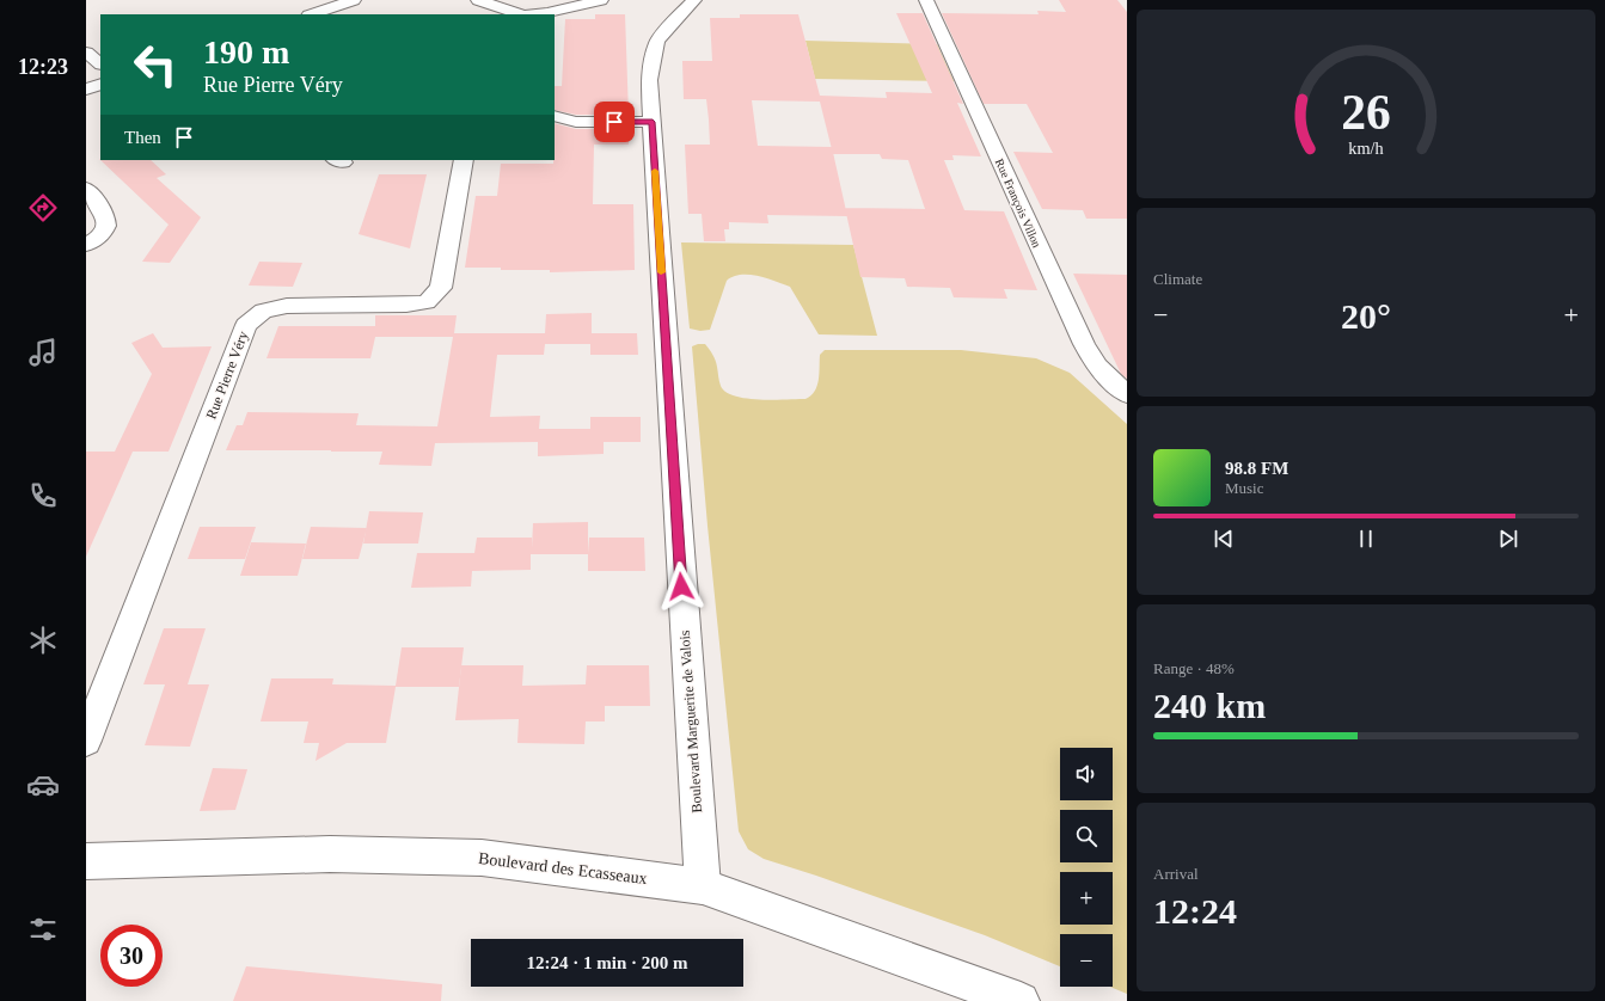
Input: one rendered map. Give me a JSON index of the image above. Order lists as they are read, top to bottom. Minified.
{"streets":{"street":["Rue François Villon","Rue Pierre Véry","Boulevard Marguerite de Valois","Boulevard des Ecasseaux"]},"crossings":[["Boulevard Marguerite de Valois","Boulevard des Ecasseaux"]],"page":{"tabs":"12:23","turn":["190 m","Rue Pierre Véry"],"then":"Then","tile":["Climate",["Range · 48%","240 km"],["Arrival","12:24"]],"heat":["−","20°","+"],"song":["98.8 FM","Music"],"map_buttons":["+","−"],"limit":"30","trip":"12:24 · 1 min · 200 m","gauge":["26","km/h"]}}
